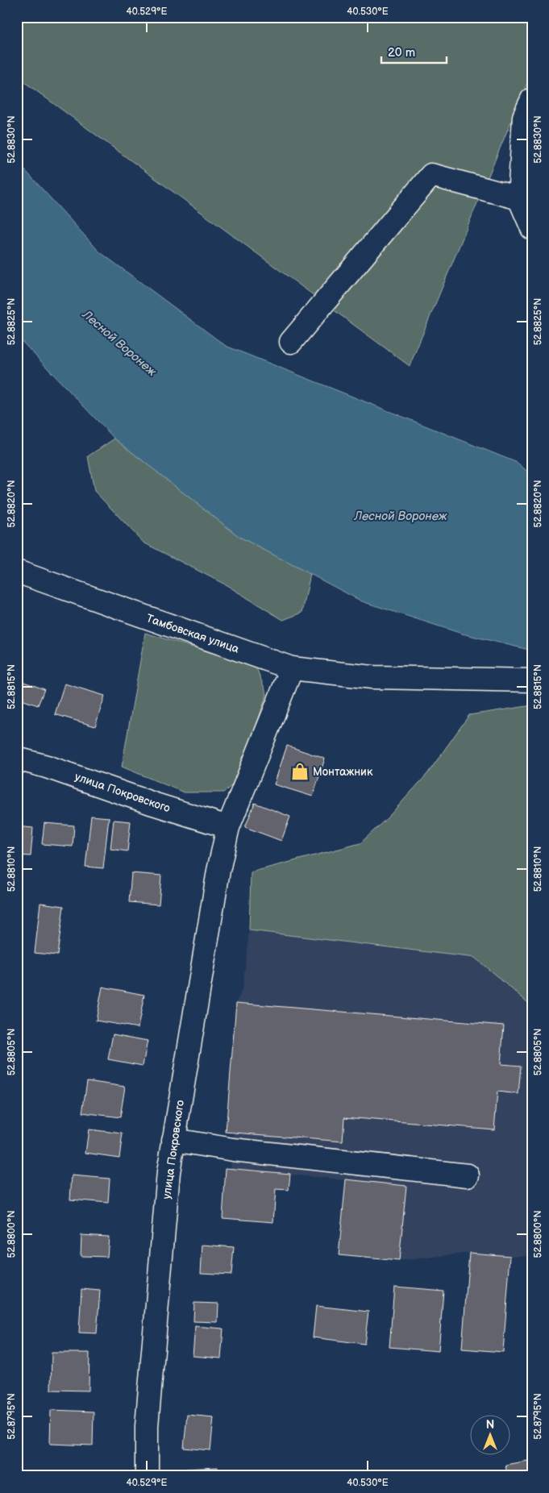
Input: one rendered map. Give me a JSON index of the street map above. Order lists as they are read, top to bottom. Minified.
{"streets":{"street":["Тамбовская улица","улица Покровского"]},"crossings":[["Тамбовская улица","улица Покровского"]],"water":["Лесной Воронеж"],"places":{"shop":["Монтажник"]},"scale_bar":"20 m","north":"top","coordinates":["40.529°E","40.530°E","52.8830°N","52.8825°N","52.8820°N","52.8815°N","52.8810°N","52.8805°N","52.8800°N","52.8795°N"]}
